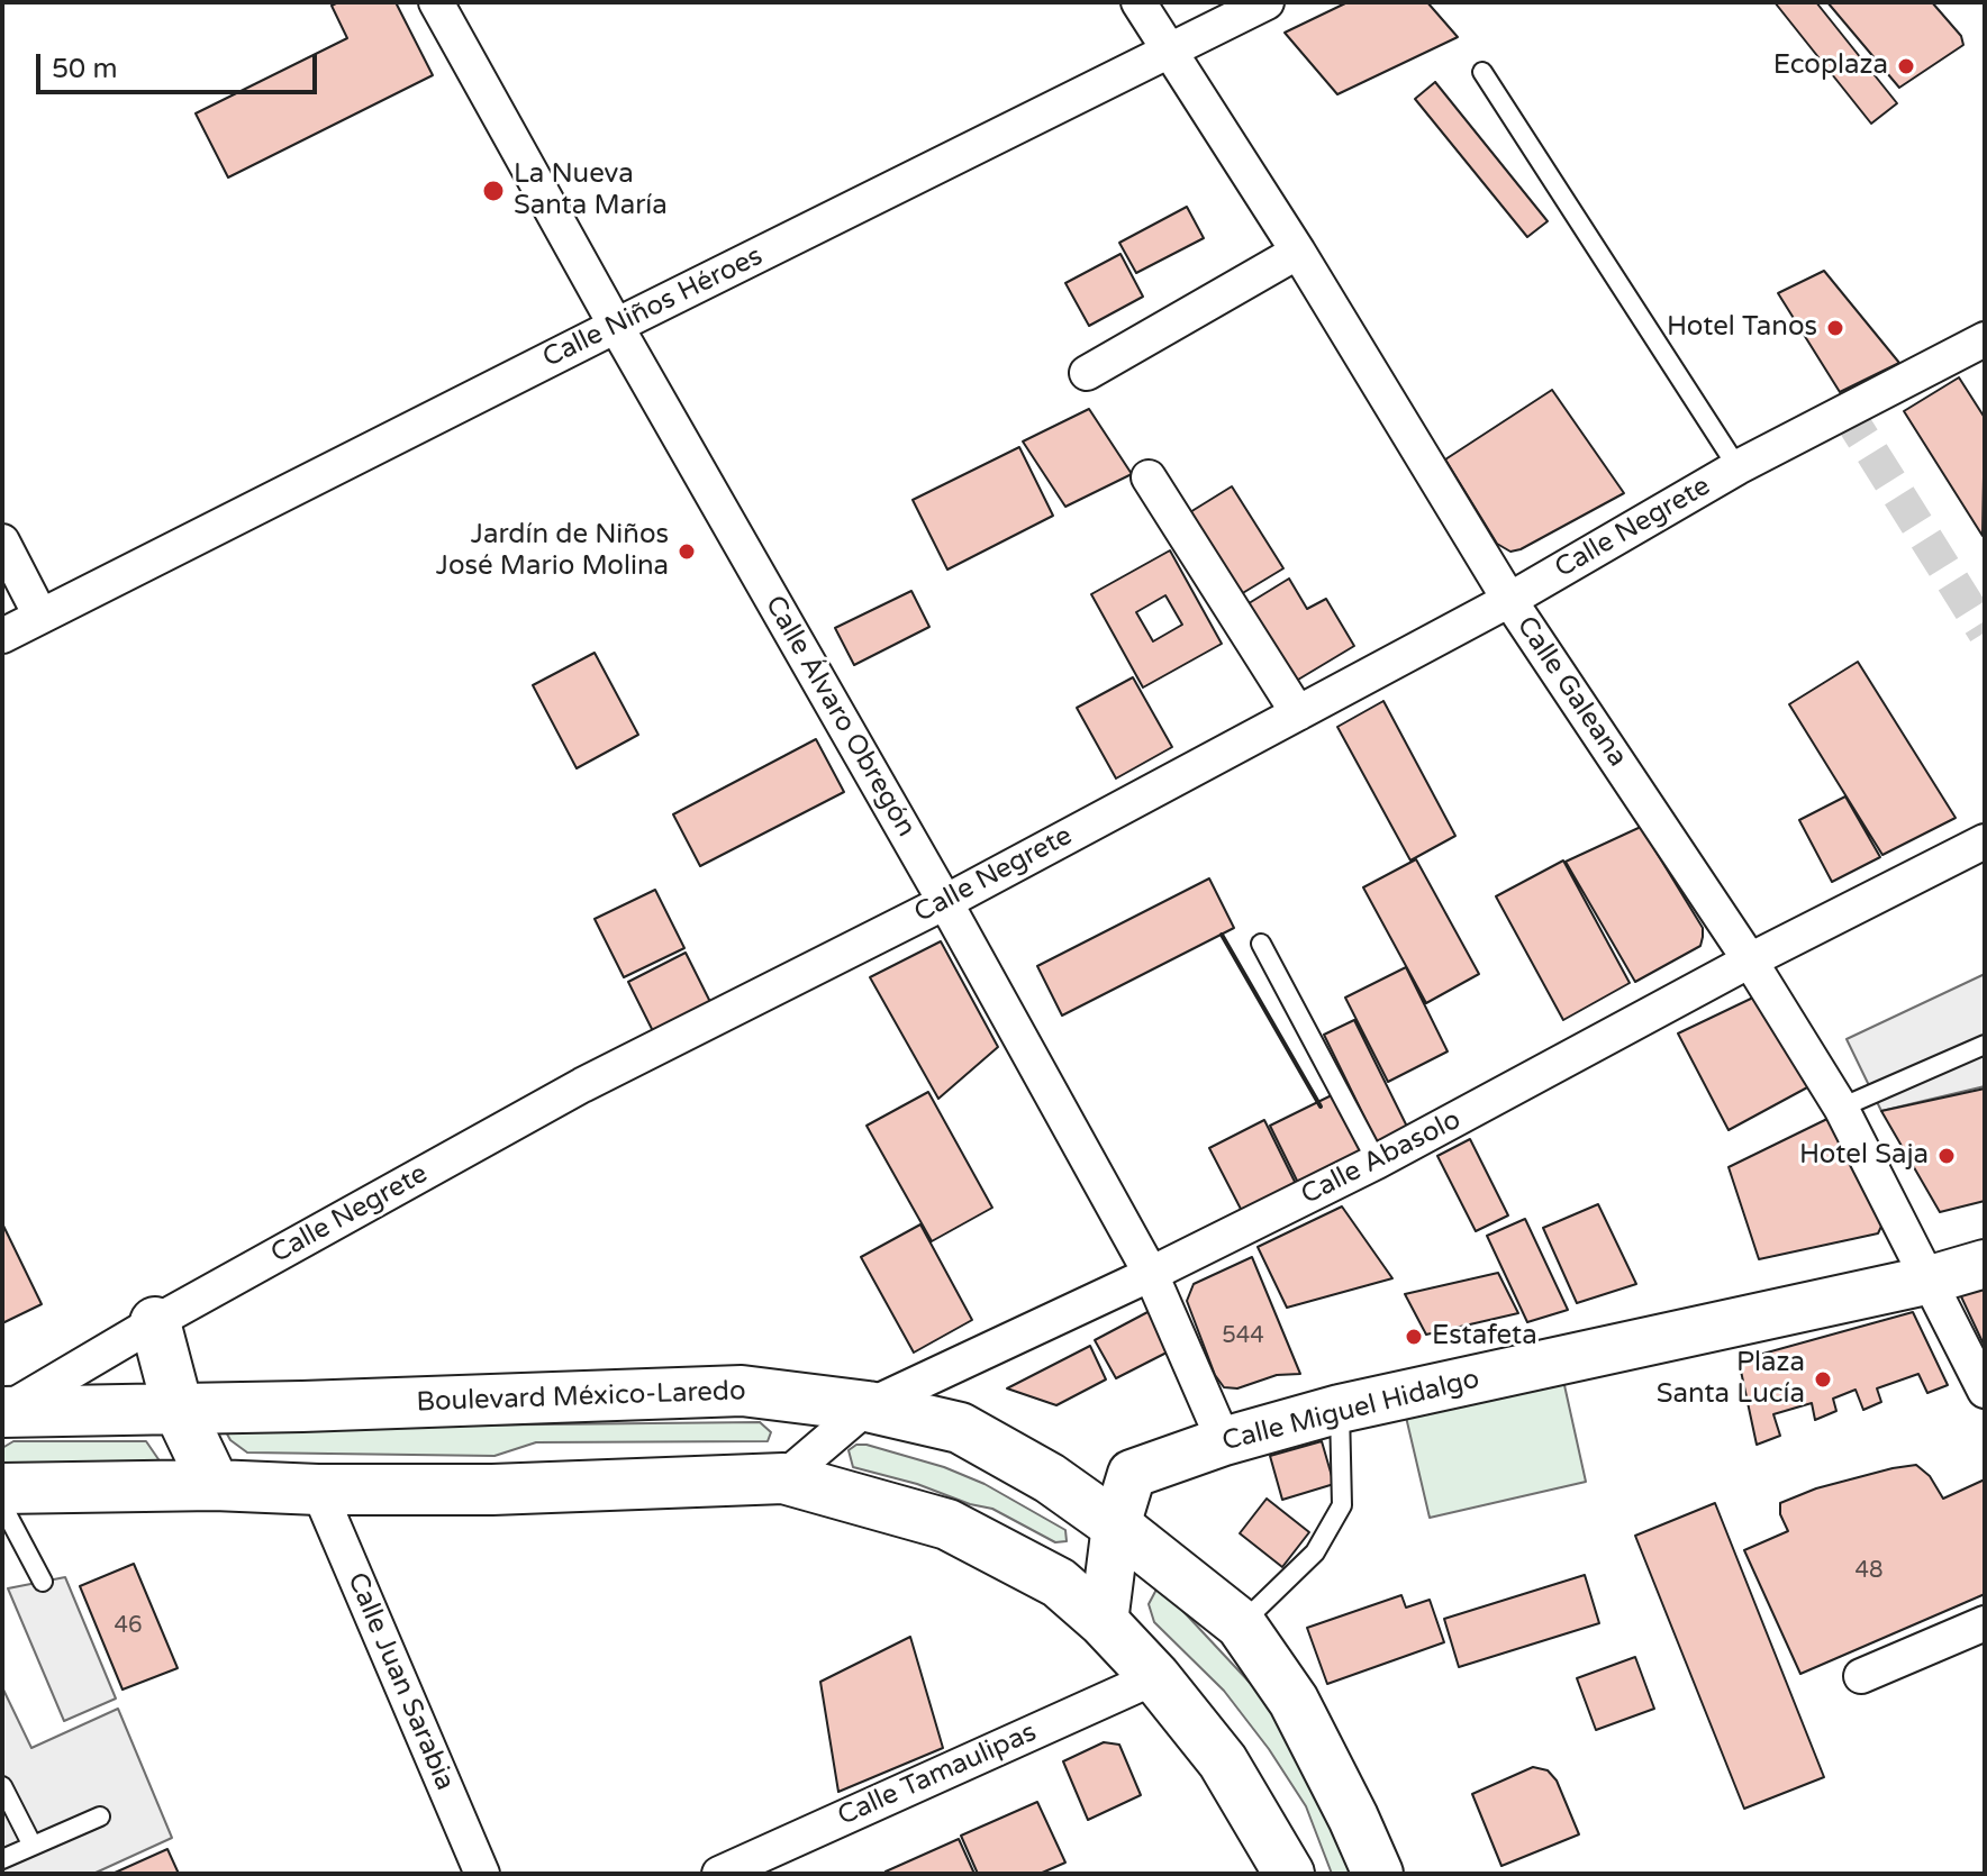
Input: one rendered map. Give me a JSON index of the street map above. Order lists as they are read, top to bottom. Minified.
{"streets":{"main road":["Boulevard México-Laredo"],"street":["Calle Niños Héroes","Calle Negrete","Calle Galeana","Calle Álvaro Obregón","Calle Abasolo","Calle Miguel Hidalgo","Calle Juan Sarabia","Calle Tamaulipas"]},"crossings":[["Calle Niños Héroes","Calle Galeana"],["Calle Niños Héroes","Calle Álvaro Obregón"],["Calle Negrete","Calle Galeana"],["Calle Negrete","Calle Álvaro Obregón"],["Calle Negrete","Boulevard México-Laredo"],["Calle Galeana","Calle Abasolo"],["Calle Galeana","Calle Miguel Hidalgo"],["Calle Álvaro Obregón","Calle Abasolo"],["Calle Álvaro Obregón","Calle Miguel Hidalgo"],["Calle Abasolo","Boulevard México-Laredo"],["Boulevard México-Laredo","Calle Miguel Hidalgo"]],"places":["Ecoplaza","La Nueva Santa María","Hotel Tanos","Jardín de Niños José Mario Molina","Hotel Saja","Estafeta","Plaza Santa Lucía"],"house_numbers":["544","48","46"],"scale_bar":"50 m"}
